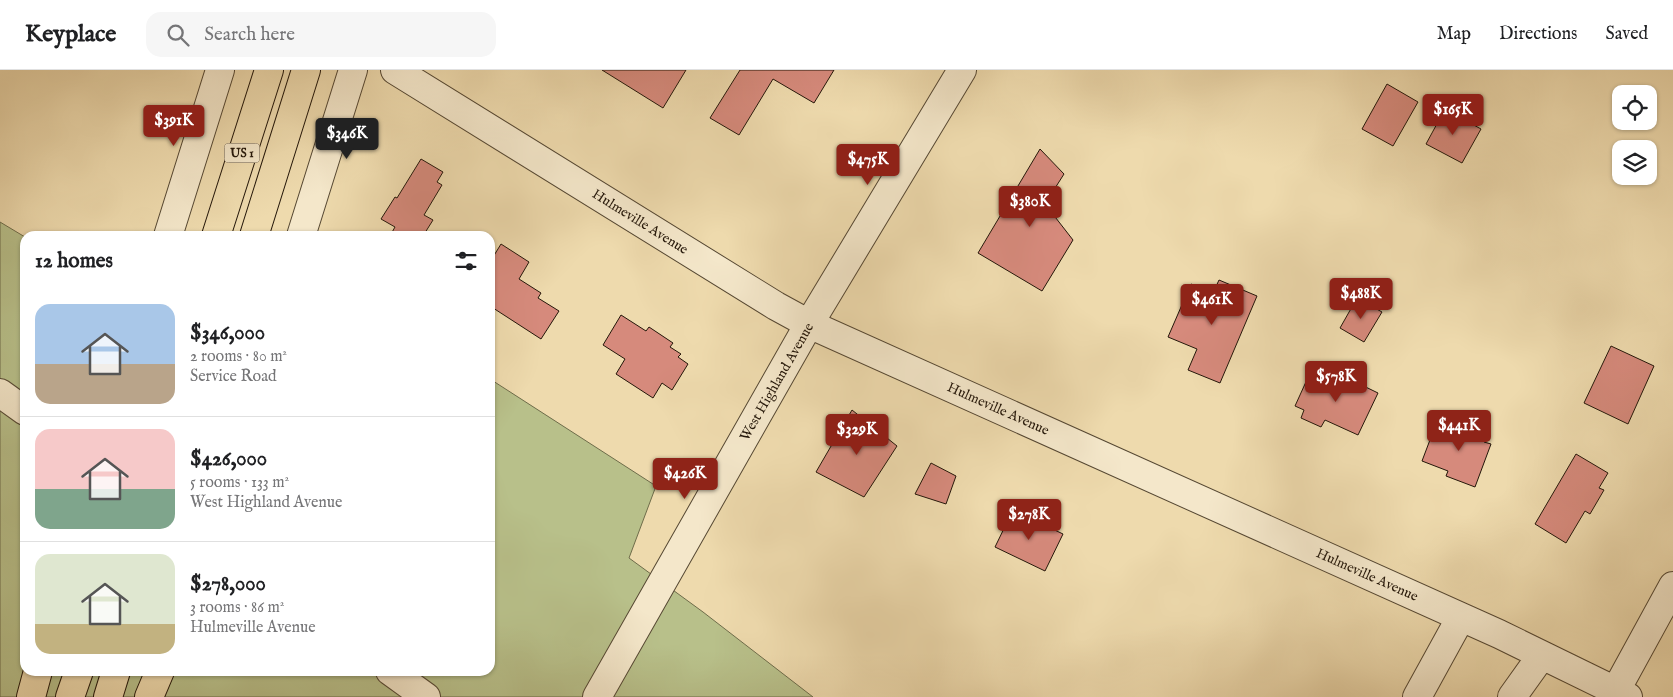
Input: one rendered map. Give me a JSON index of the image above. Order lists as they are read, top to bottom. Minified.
{"streets":{"highway":["US 1"],"street":["Hulmeville Avenue","West Highland Avenue"]},"crossings":[["Hulmeville Avenue","West Highland Avenue"]],"page":{"header":"Keyplace","search":"Search here","nav":["Map","Directions","Saved"],"price":["$165K","$391K","$346K","$475K","$380K","$488K","$461K","$578K","$441K","$329K","$426K","$278K"],"heading":"12 homes","list":[{"name":"$346,000","note":"2 rooms · 80 m² · Service Road"},{"name":"$426,000","note":"5 rooms · 133 m² · West Highland Avenue"},{"name":"$278,000","note":"3 rooms · 86 m² · Hulmeville Avenue"}]}}
